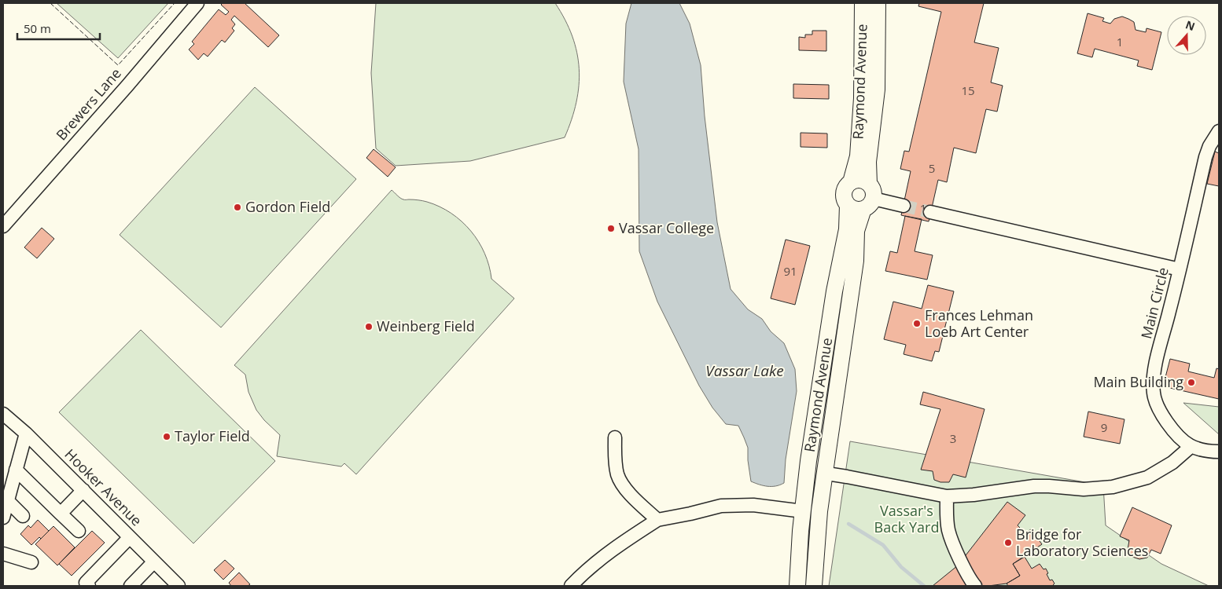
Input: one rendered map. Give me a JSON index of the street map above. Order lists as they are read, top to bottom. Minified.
{"streets":{"main road":["Raymond Avenue"],"street":["Brewers Lane","Main Circle","Hooker Avenue"]},"water":["Vassar Lake"],"parks":["Vassar's Back Yard"],"places":["Gordon Field","Vassar College","Frances Lehman Loeb Art Center","Weinberg Field","Main Building","Taylor Field","Bridge for Laboratory Sciences"],"house_numbers":["1","15","5","1","91","9","3"],"scale_bar":"50 m","north":"top"}
